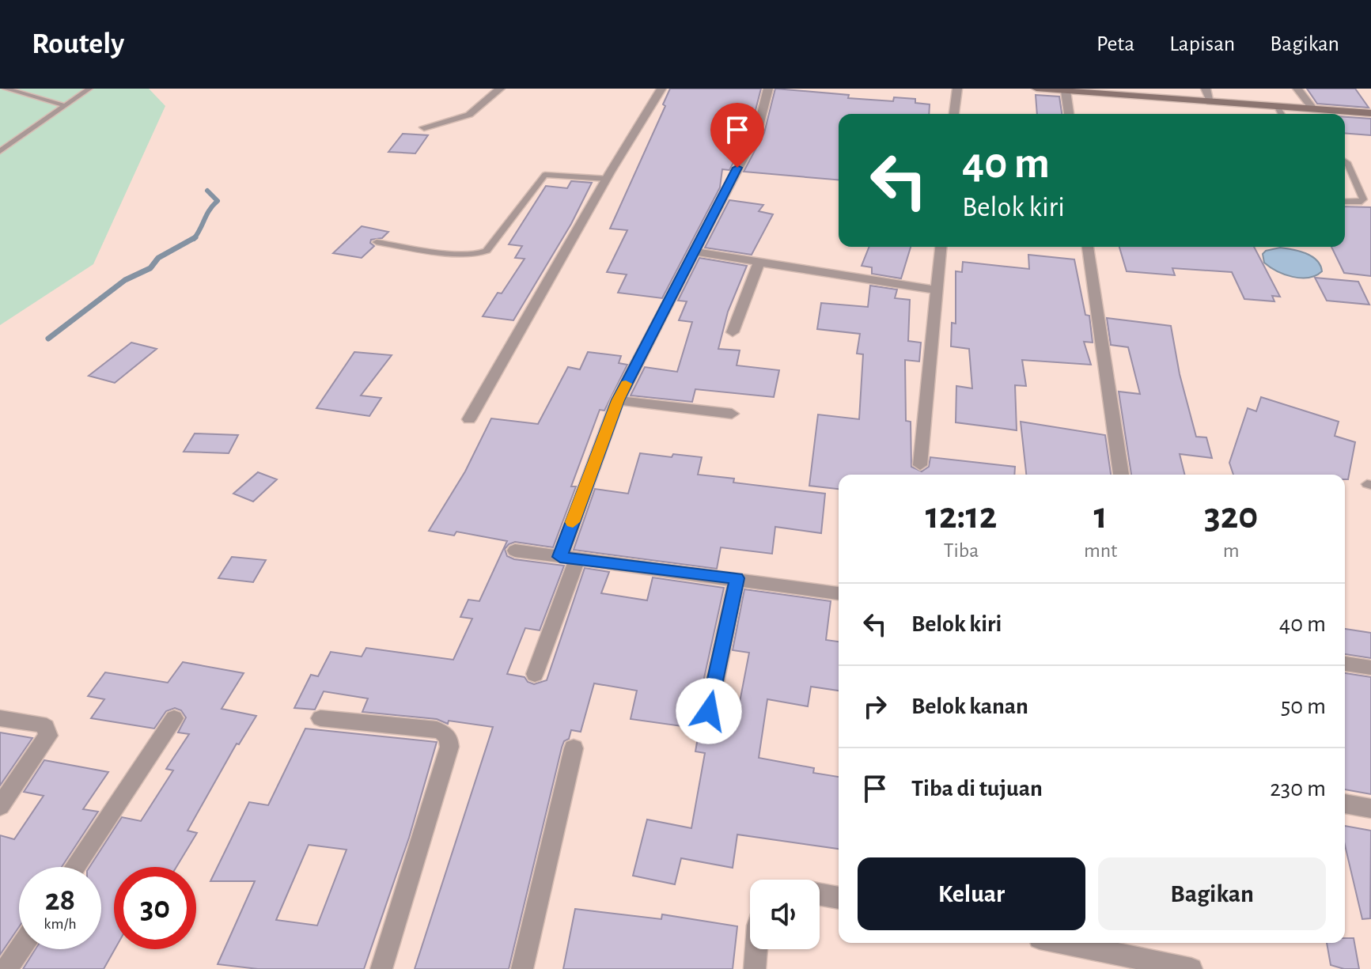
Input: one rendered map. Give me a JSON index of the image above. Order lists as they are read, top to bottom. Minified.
{"page":{"header":"Routely","nav":["Peta","Lapisan","Bagikan"],"turn":["40 m","Belok kiri"],"eta":["12:12","Tiba","1","mnt","320","m"],"list":[{"name":"Belok kiri","value":"40 m"},{"name":"Belok kanan","value":"50 m"},{"name":"Tiba di tujuan","value":"230 m"}],"buttons":["Keluar","Bagikan"],"speed":"28 km/h","limit":"30"}}
